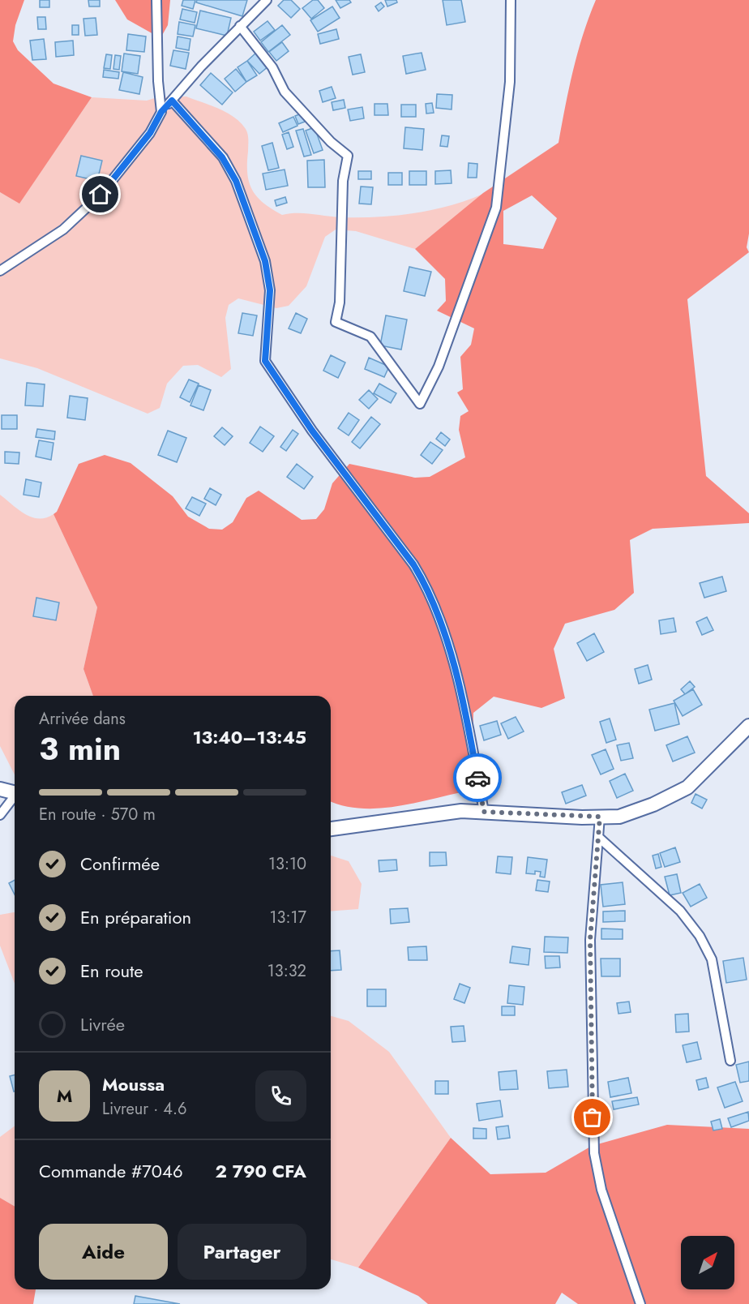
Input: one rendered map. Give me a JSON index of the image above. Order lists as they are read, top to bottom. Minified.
{"north":"top right","page":{"heading":["3 min","Arrivée dans","13:40–13:45"],"panel":["Moussa","Livreur · 4.6","Commande #7046","2 790 CFA"],"bar":"En route · 570 m","list":[["Confirmée","13:10"],["En préparation","13:17"],["En route","13:32"],"Livrée"],"round":"M","buttons":["Aide","Partager"]}}
